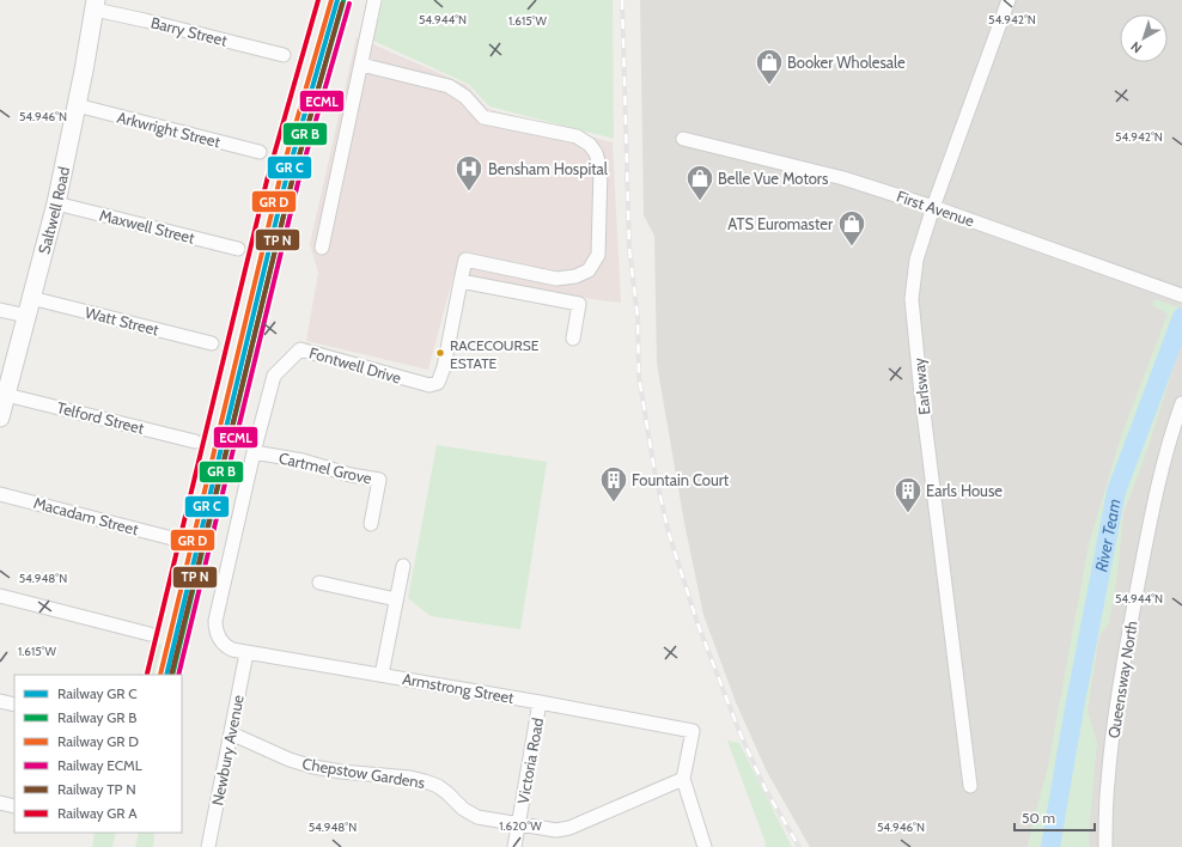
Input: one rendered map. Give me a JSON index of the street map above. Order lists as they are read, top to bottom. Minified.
{"streets":{"street":["Barry Street","Arkwright Street","First Avenue","Saltwell Road","Maxwell Street","Watt Street","Fontwell Drive","Earlsway","Telford Street","Cartmel Grove","Macadam Street","Queensway North","Armstrong Street","Newbury Avenue","Victoria Road","Chepstow Gardens"]},"crossings":[["Barry Street","Saltwell Road"],["Arkwright Street","Saltwell Road"],["First Avenue","Earlsway"],["Saltwell Road","Maxwell Street"],["Saltwell Road","Watt Street"],["Saltwell Road","Telford Street"],["Fontwell Drive","Cartmel Grove"],["Fontwell Drive","Armstrong Street"],["Armstrong Street","Newbury Avenue"],["Armstrong Street","Victoria Road"],["Armstrong Street","Chepstow Gardens"],["Newbury Avenue","Chepstow Gardens"],["Victoria Road","Chepstow Gardens"]],"water":["River Team"],"places":{"shop":["Booker Wholesale","Belle Vue Motors","ATS Euromaster"],"hospital":["Bensham Hospital"],"other":["RACECOURSE ESTATE"],"building":["Fountain Court","Earls House"]},"lines":["rail line ECML"],"legend":["Railway GR C","Railway GR B","Railway GR D","Railway ECML","Railway TP N","Railway GR A"],"scale_bar":"50 m","north":"bottom left","coordinates":["54.944°N","54.942°N","1.615°W","54.946°N","54.948°N","1.620°W"]}
